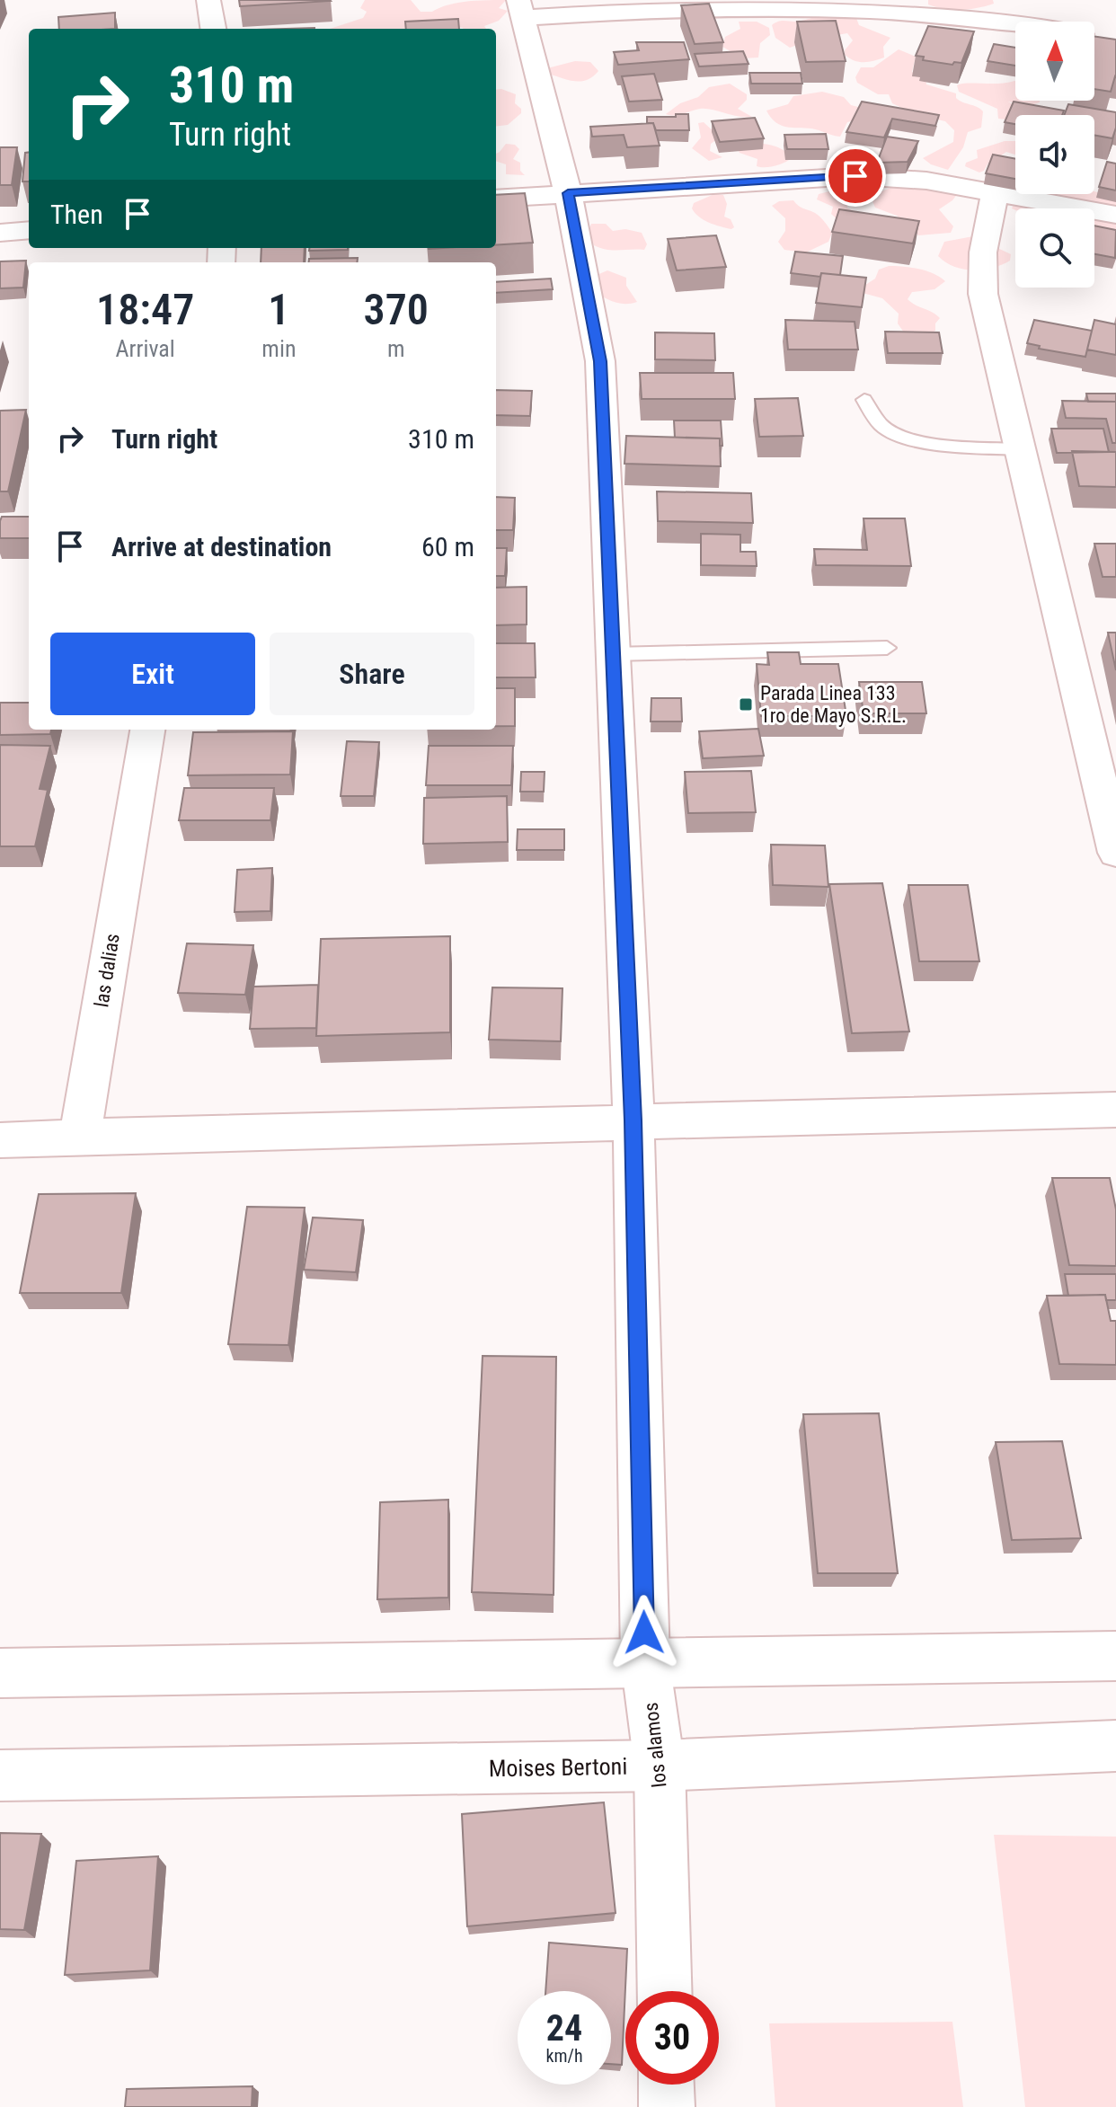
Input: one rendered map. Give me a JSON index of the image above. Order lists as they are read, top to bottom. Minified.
{"streets":{"street":["las dalias","los alamos","Moises Bertoni"]},"crossings":[["los alamos","Moises Bertoni"]],"places":{"transit":["Parada Linea 133 1ro de Mayo S.R.L."]},"north":"top","page":{"turn":["310 m","Turn right"],"then":"Then","eta":["18:47","Arrival","1","min","370","m"],"list":[{"name":"Turn right","value":"310 m"},{"name":"Arrive at destination","value":"60 m"}],"buttons":["Exit","Share"],"speed":"24 km/h","limit":"30"}}
